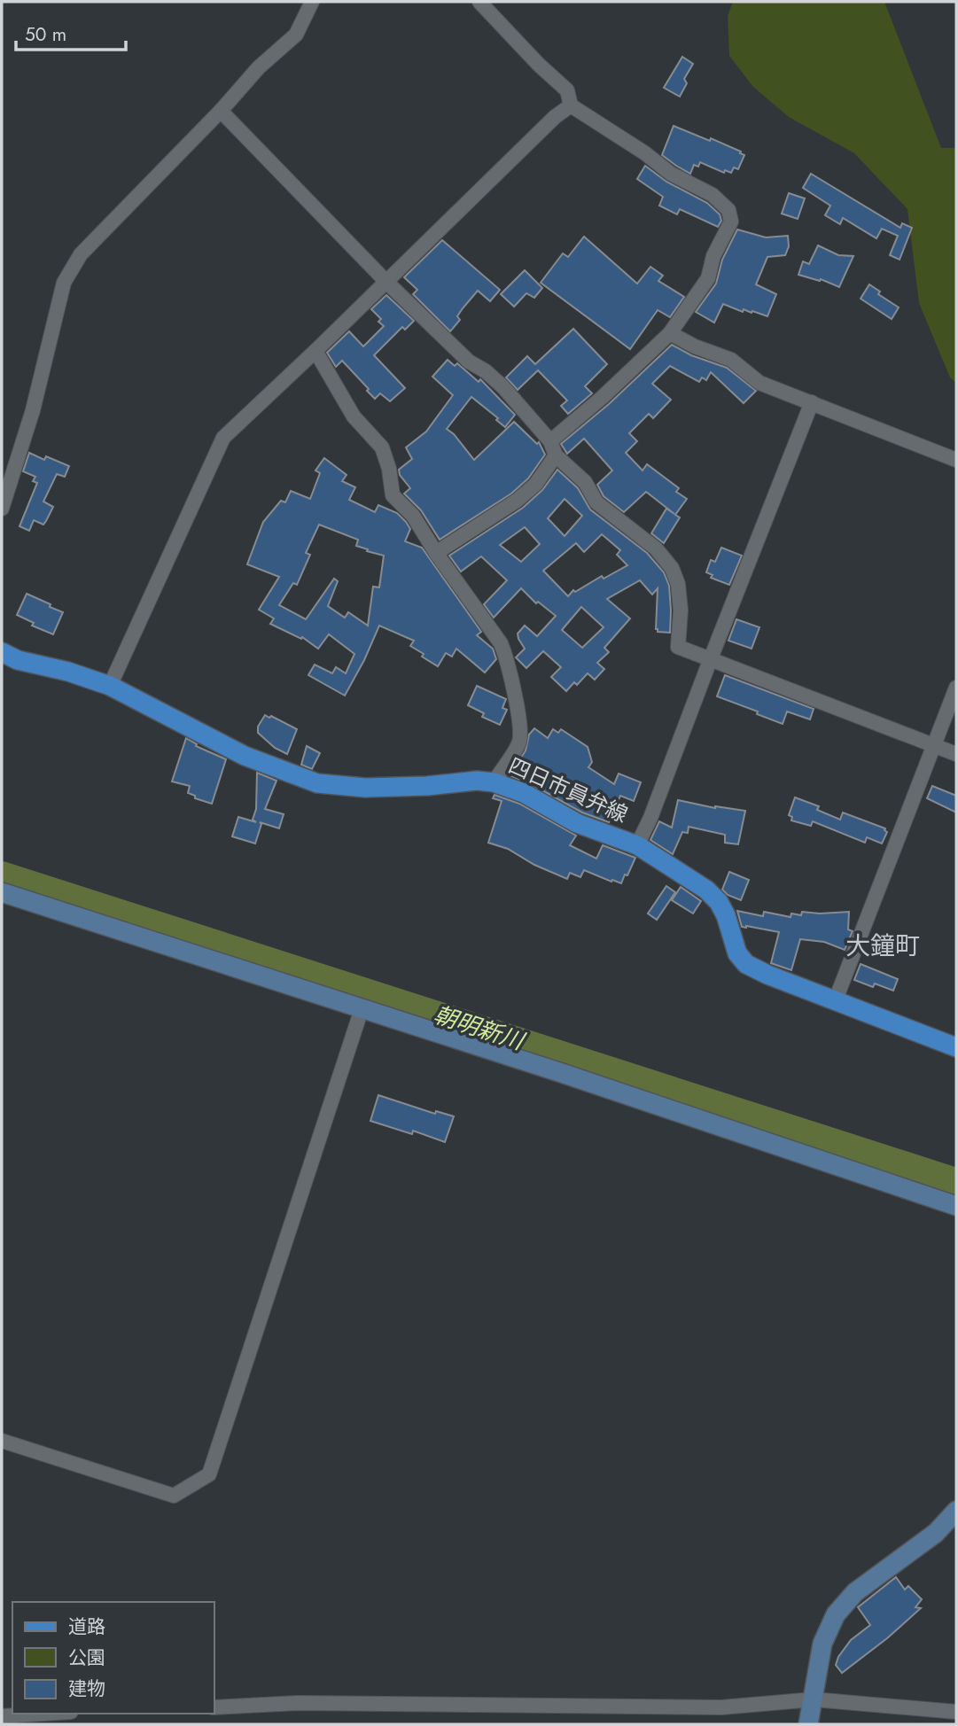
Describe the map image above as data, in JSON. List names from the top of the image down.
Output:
{
  "streets": {
    "main road": ["四日市員弁線"]
  },
  "districts": ["大鐘町"],
  "water": ["朝明新川"],
  "legend": ["道路", "公園", "建物"],
  "scale_bar": "50 m"
}
